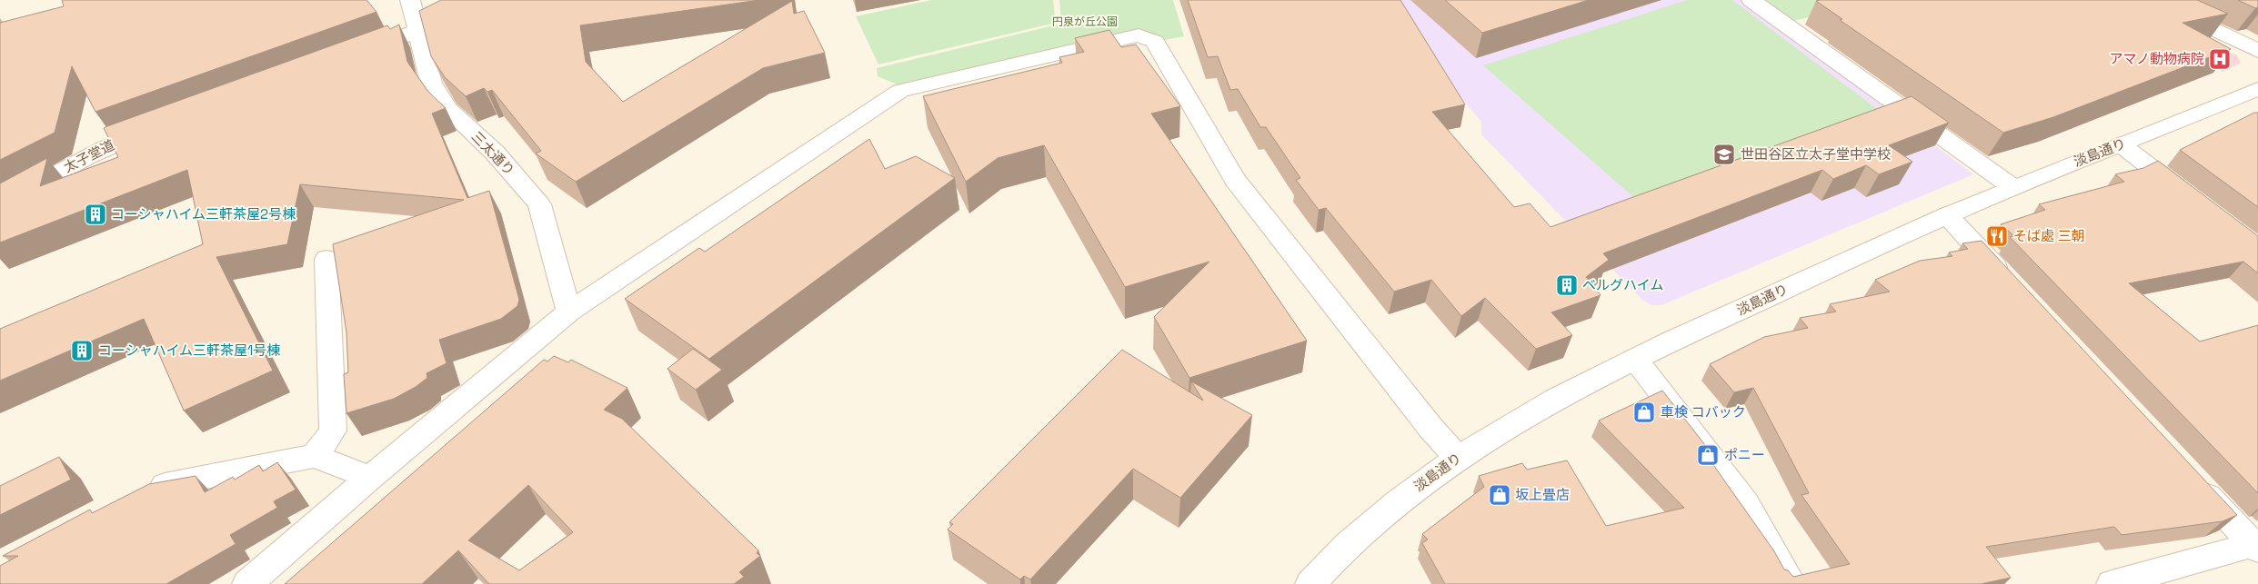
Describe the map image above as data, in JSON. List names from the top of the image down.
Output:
{
  "streets": {
    "street": ["淡島通り", "三太通り", "太子堂道"]
  },
  "parks": ["円泉が丘公園"],
  "places": {
    "hospital": ["アマノ動物病院"],
    "school or university": ["世田谷区立太子堂中学校"],
    "building": ["コーシャハイム三軒茶屋2号棟", "ベルグハイム", "コーシャハイム三軒茶屋1号棟"],
    "restaurant": ["そば處 三朝"],
    "shop": ["車検 コバック", "ポニー", "坂上畳店"]
  }
}
